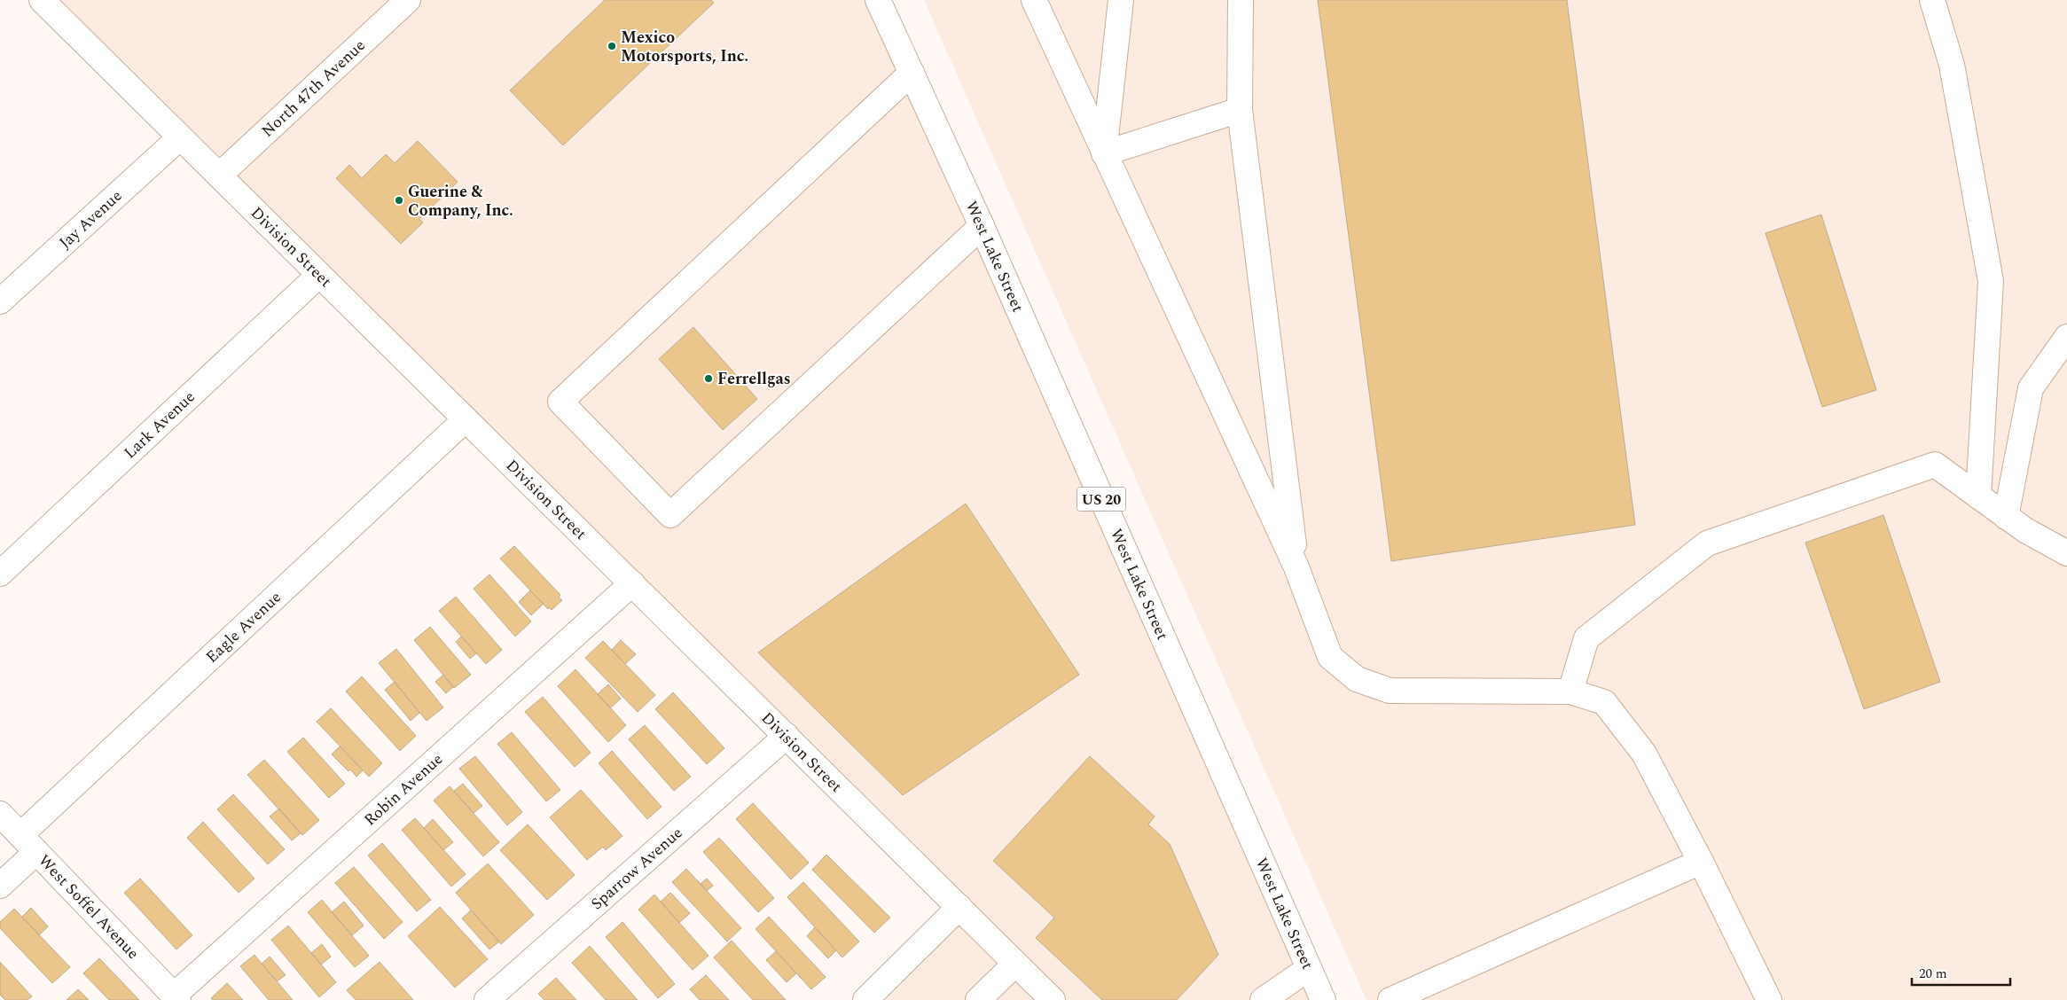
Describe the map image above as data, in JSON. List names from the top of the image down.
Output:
{
  "streets": {
    "street": [
      "North 47th Avenue",
      "Jay Avenue",
      "Division Street",
      "West Lake Street",
      "Lark Avenue",
      "US 20",
      "Eagle Avenue",
      "Robin Avenue",
      "Sparrow Avenue",
      "West Soffel Avenue"
    ]
  },
  "crossings": [
    ["North 47th Avenue", "Division Street"],
    ["Jay Avenue", "Division Street"],
    ["Division Street", "Lark Avenue"],
    ["Division Street", "Eagle Avenue"],
    ["Division Street", "Robin Avenue"],
    ["Division Street", "Sparrow Avenue"],
    ["Eagle Avenue", "West Soffel Avenue"],
    ["Robin Avenue", "West Soffel Avenue"]
  ],
  "places": ["Mexico Motorsports, Inc.", "Guerine & Company, Inc.", "Ferrellgas"],
  "scale_bar": "20 m"
}
